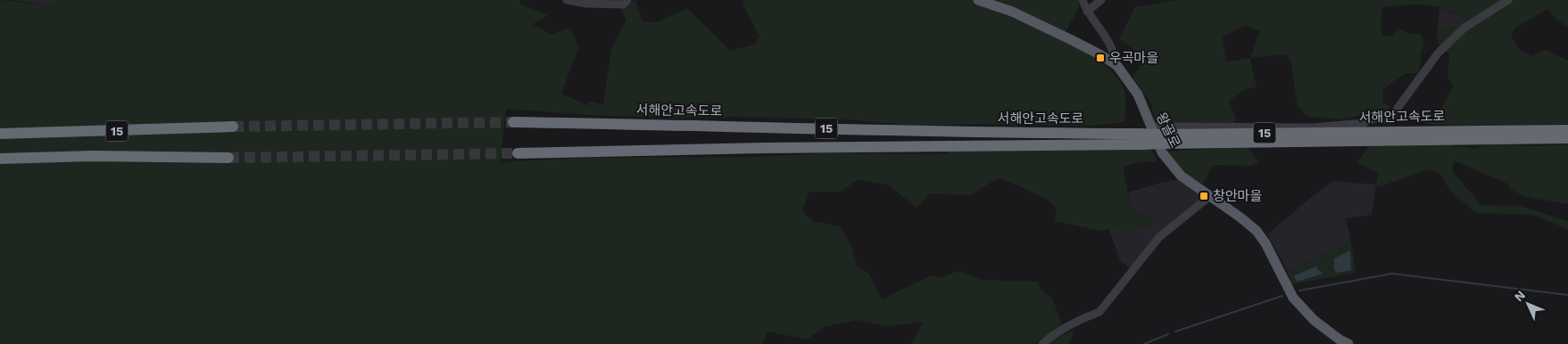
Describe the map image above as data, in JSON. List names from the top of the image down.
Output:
{
  "streets": {
    "highway": ["서해안고속도로", "15"],
    "main road": ["왕골로"]
  },
  "places": {
    "transit": ["우곡마을", "창안마을"]
  },
  "north": "top left"
}
